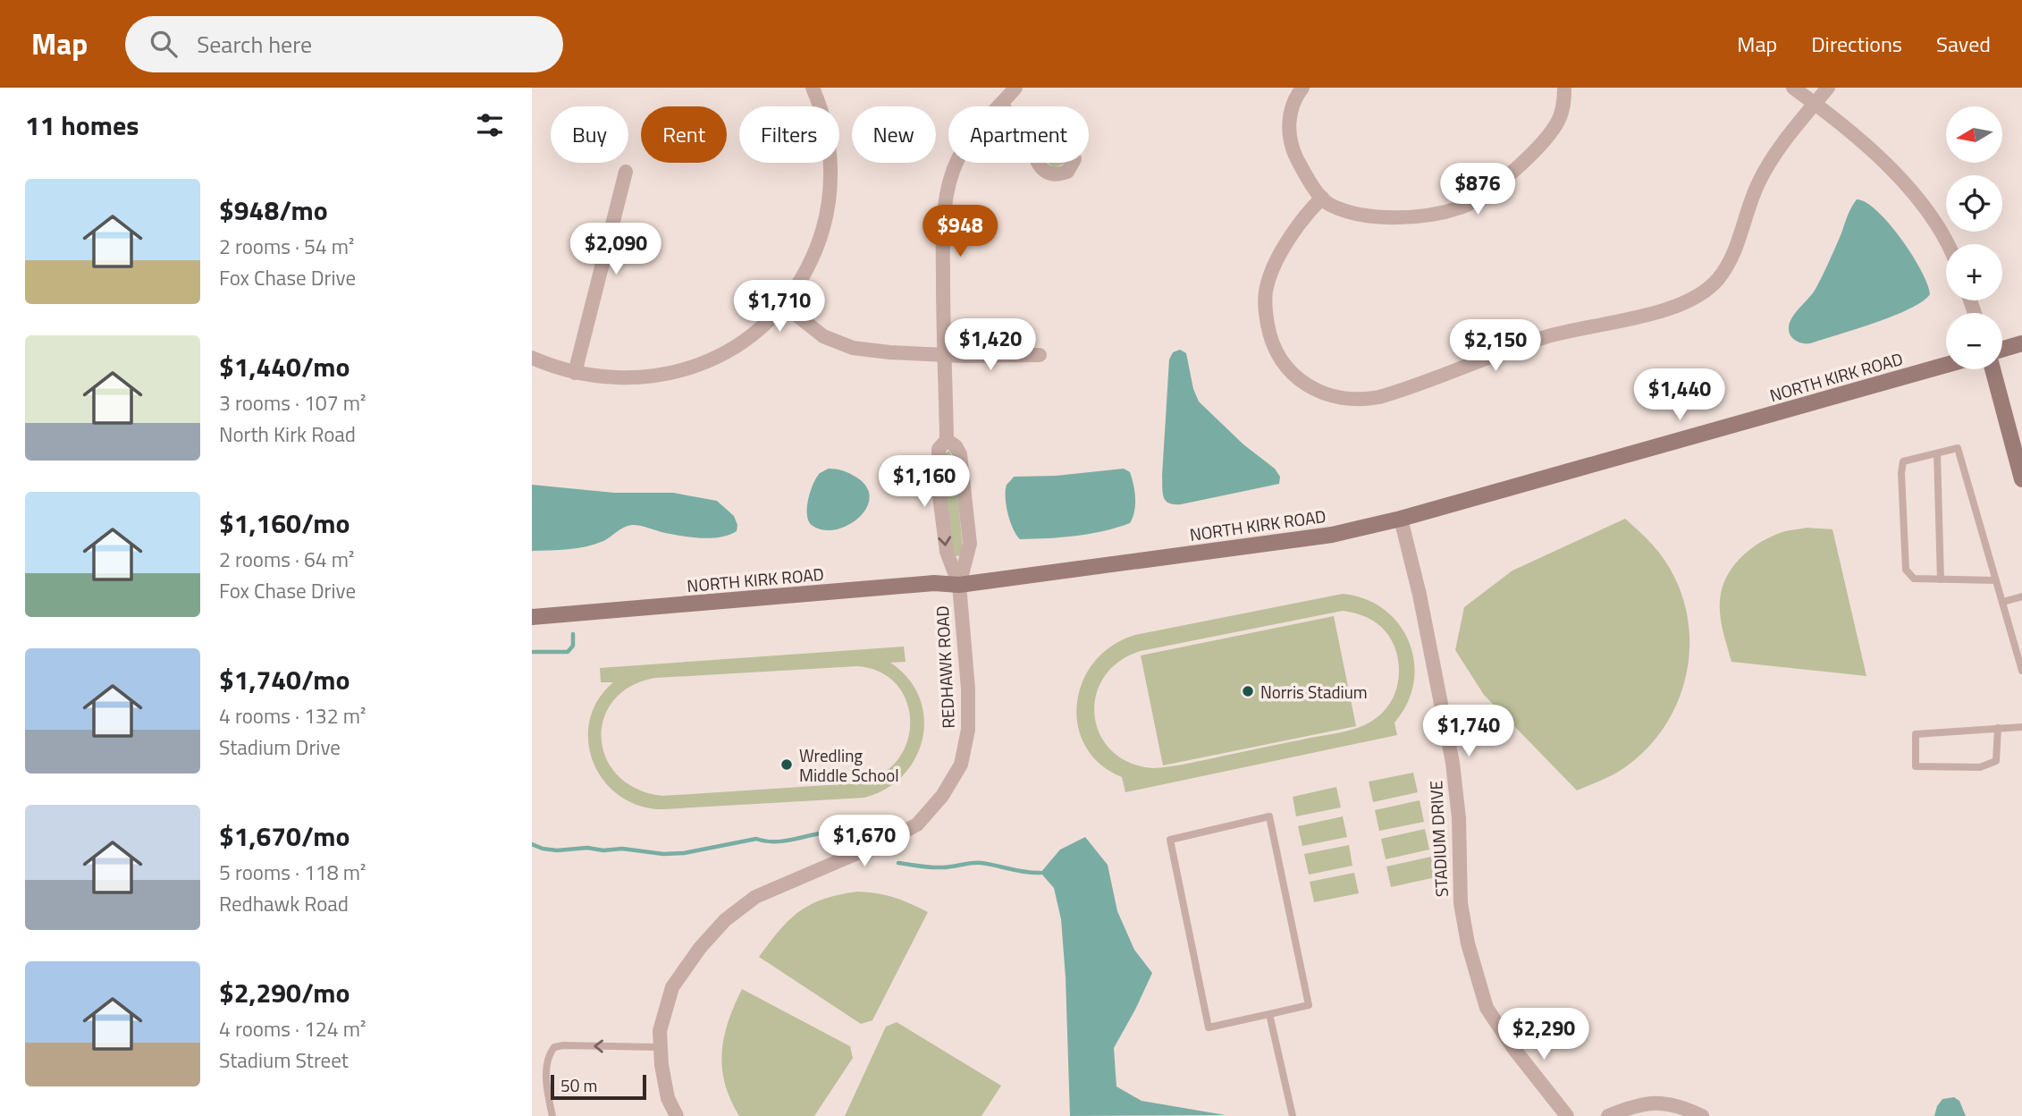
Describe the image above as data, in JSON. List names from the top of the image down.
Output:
{
  "streets": {
    "main road": ["NORTH KIRK ROAD"],
    "street": ["REDHAWK ROAD", "STADIUM DRIVE"]
  },
  "crossings": [
    ["NORTH KIRK ROAD", "REDHAWK ROAD"],
    ["NORTH KIRK ROAD", "STADIUM DRIVE"]
  ],
  "places": ["Norris Stadium", "Wredling Middle School"],
  "scale_bar": "50 m",
  "north": "left",
  "page": {
    "header": "Map",
    "search": "Search here",
    "nav": ["Map", "Directions", "Saved"],
    "heading": "11 homes",
    "map_buttons": ["+", "−"],
    "chip": [
      "Buy",
      "Rent",
      "Filters",
      "New",
      "Apartment"
    ],
    "list": [
      {
        "name": "$948/mo",
        "note": "2 rooms · 54 m² · Fox Chase Drive"
      },
      {
        "name": "$1,440/mo",
        "note": "3 rooms · 107 m² · North Kirk Road"
      },
      {
        "name": "$1,160/mo",
        "note": "2 rooms · 64 m² · Fox Chase Drive"
      },
      {
        "name": "$1,740/mo",
        "note": "4 rooms · 132 m² · Stadium Drive"
      },
      {
        "name": "$1,670/mo",
        "note": "5 rooms · 118 m² · Redhawk Road"
      },
      {
        "name": "$2,290/mo",
        "note": "4 rooms · 124 m² · Stadium Street"
      }
    ],
    "price": [
      "$876",
      "$948",
      "$2,090",
      "$1,710",
      "$1,420",
      "$2,150",
      "$1,440",
      "$1,160",
      "$1,740",
      "$1,670",
      "$2,290"
    ],
    "scale": "50 m"
  }
}
